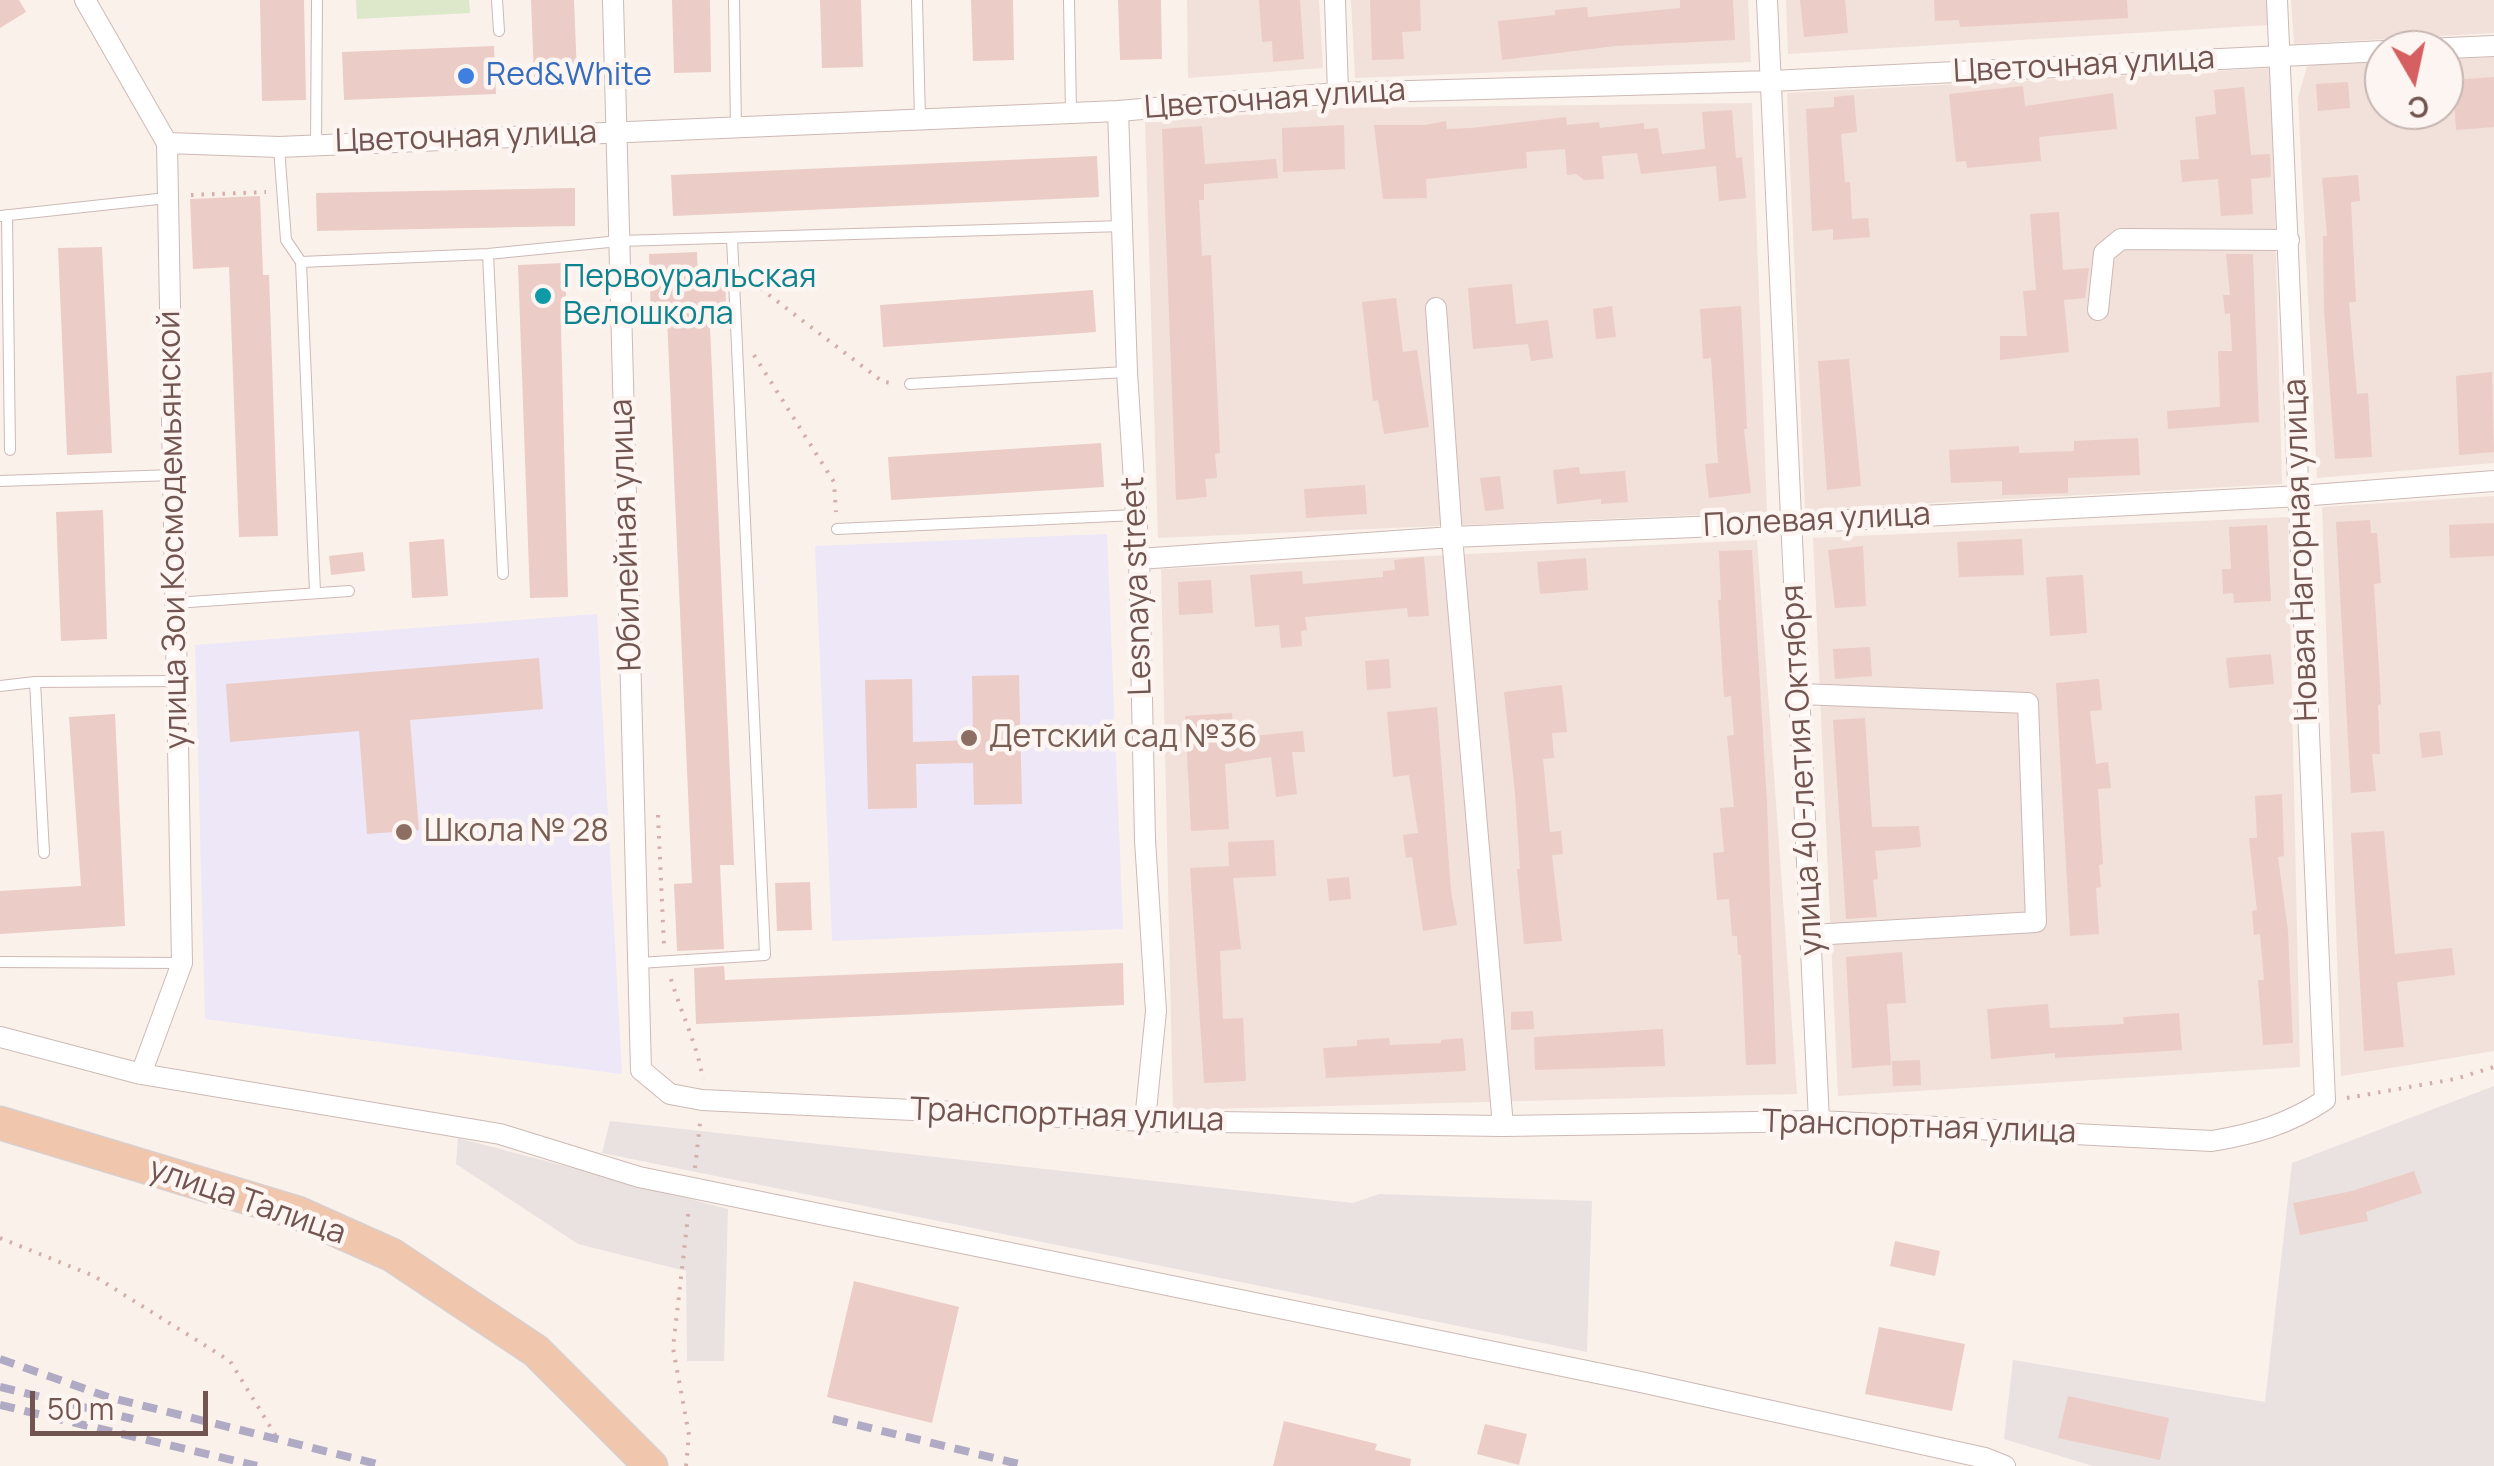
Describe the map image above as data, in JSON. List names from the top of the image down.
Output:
{
  "streets": {
    "main road": ["улица Талица"],
    "street": [
      "Цветочная улица",
      "Полевая улица",
      "улица Зои Космодемьянской",
      "Юбилейная улица",
      "Новая Нагорная улица",
      "Lesnaya street",
      "улица 40-летия Октября",
      "Транспортная улица"
    ]
  },
  "crossings": [
    ["Цветочная улица", "улица Зои Космодемьянской"],
    ["Цветочная улица", "Юбилейная улица"],
    ["Цветочная улица", "Новая Нагорная улица"],
    ["Цветочная улица", "Lesnaya street"],
    ["Цветочная улица", "улица 40-летия Октября"],
    ["Полевая улица", "Новая Нагорная улица"],
    ["Полевая улица", "Lesnaya street"],
    ["Полевая улица", "улица 40-летия Октября"],
    ["Юбилейная улица", "Транспортная улица"],
    ["Новая Нагорная улица", "Транспортная улица"],
    ["Lesnaya street", "Транспортная улица"],
    ["улица 40-летия Октября", "Транспортная улица"]
  ],
  "places": [
    "Red&White",
    "Первоуральская Велошкола",
    "Детский сад №36",
    "Школа № 28"
  ],
  "scale_bar": "50 m",
  "north": "bottom"
}
